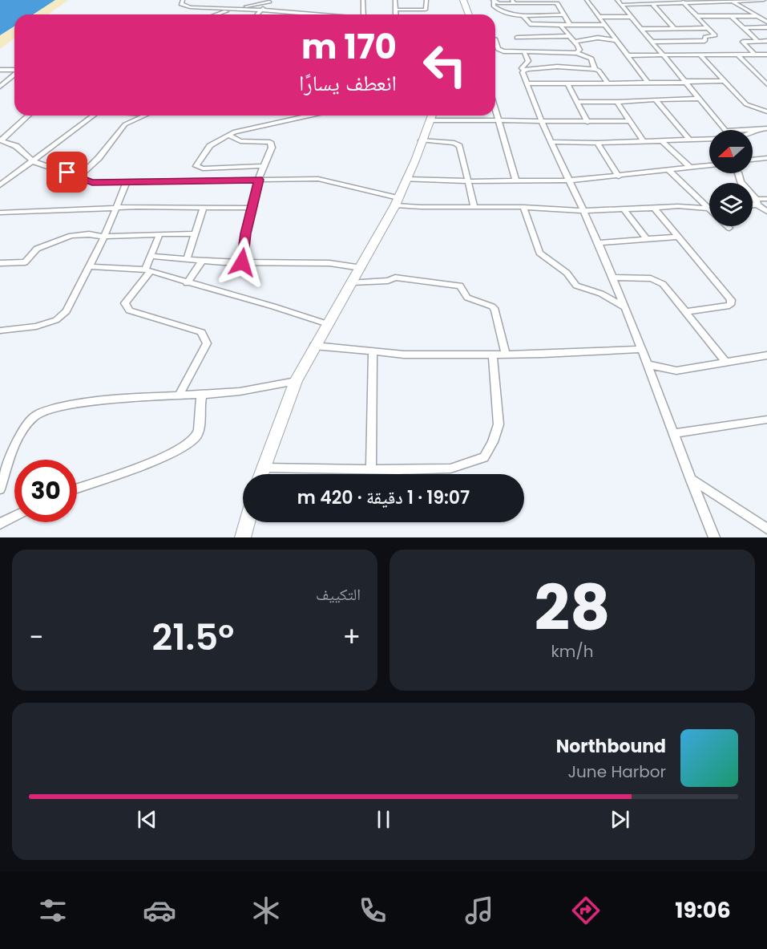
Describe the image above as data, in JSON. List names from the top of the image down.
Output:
{
  "north": "left",
  "page": {
    "turn": ["170 m", "انعطف يسارًا"],
    "limit": "30",
    "trip": "19:07 · 1 دقيقة · 420 m",
    "tile": [
      ["28", "km/h"],
      "التكييف"
    ],
    "heat": ["−", "21.5°", "+"],
    "song": ["Northbound", "June Harbor"],
    "tabs": "19:06"
  }
}
